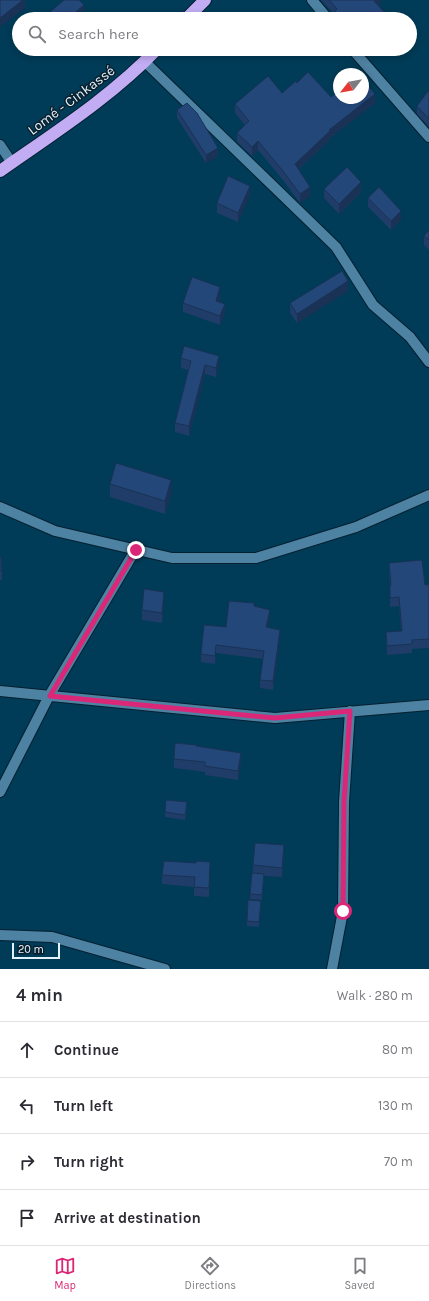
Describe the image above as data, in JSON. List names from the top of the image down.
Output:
{
  "streets": {
    "highway": ["Lomé - Cinkassé"]
  },
  "scale_bar": "20 m",
  "north": "bottom left",
  "page": {
    "search": "Search here",
    "scale": "20 m",
    "heading": ["4 min", "Walk · 280 m"],
    "list": [
      ["Continue", "80 m"],
      ["Turn left", "130 m"],
      ["Turn right", "70 m"],
      "Arrive at destination"
    ],
    "nav": ["Map", "Directions", "Saved"]
  }
}
